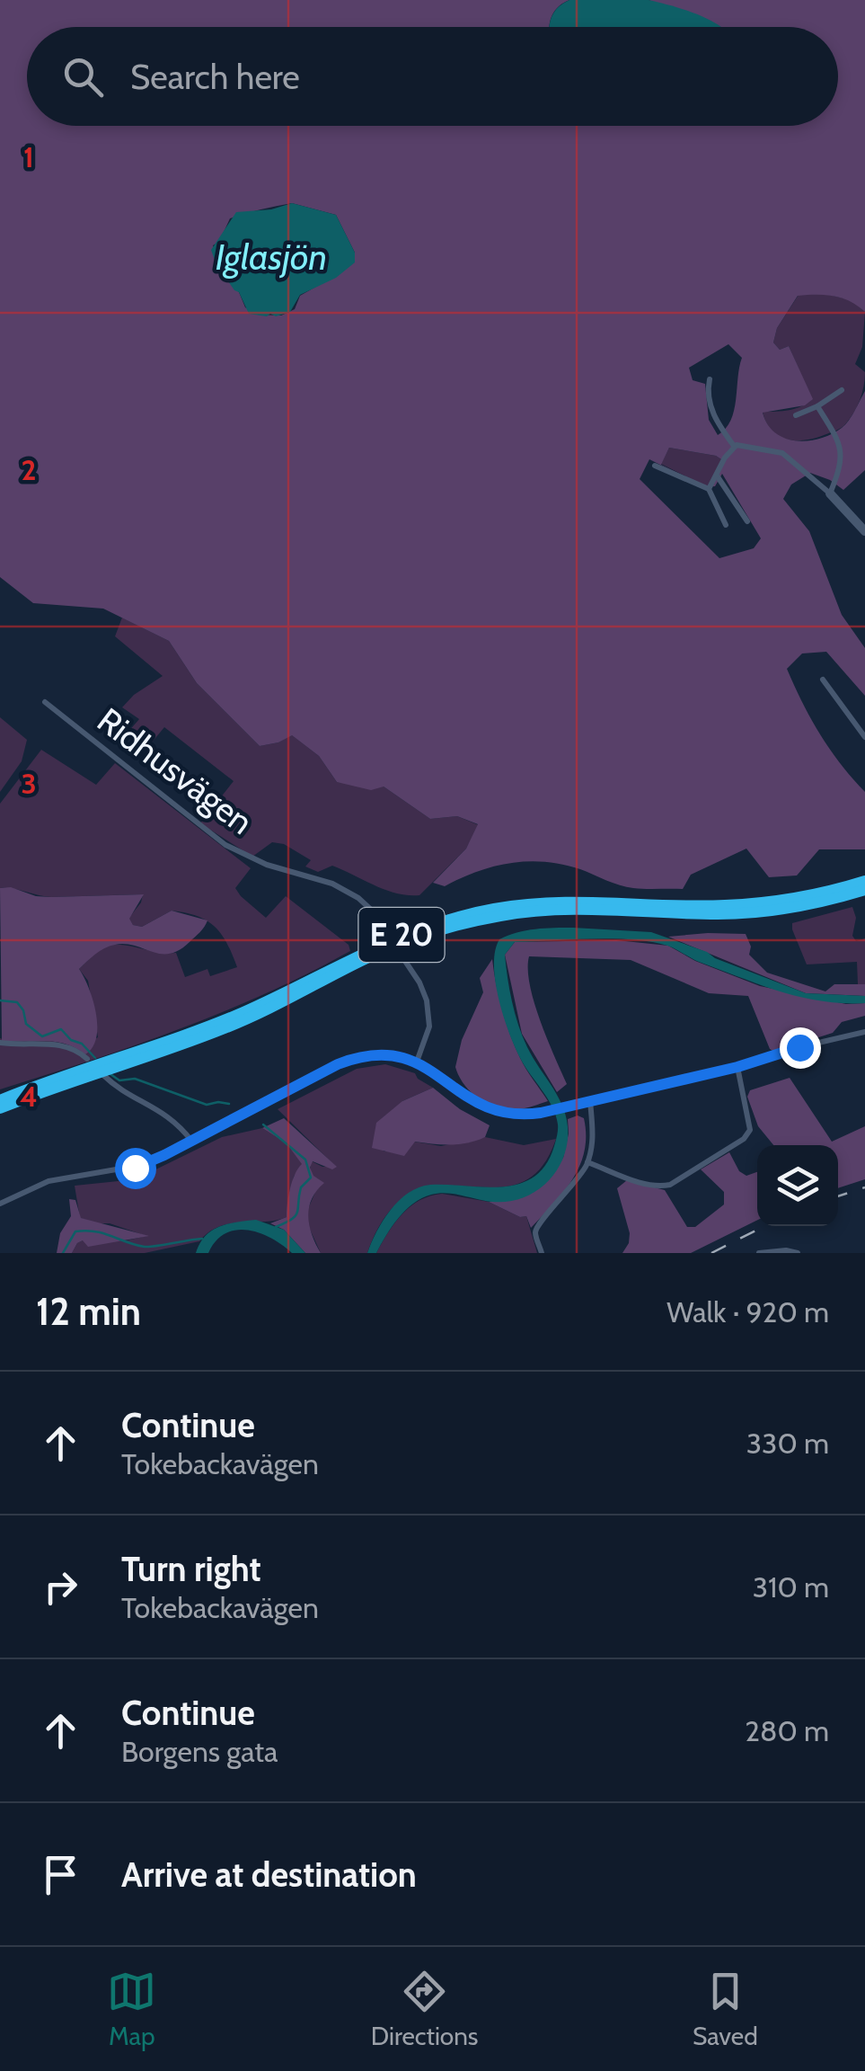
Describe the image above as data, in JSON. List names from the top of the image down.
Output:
{
  "streets": {
    "highway": ["E 20"],
    "street": ["Ridhusvägen"]
  },
  "water": ["Iglasjön"],
  "page": {
    "search": "Search here",
    "heading": ["12 min", "Walk · 920 m"],
    "list": [
      ["Continue", "Tokebackavägen", "330 m"],
      ["Turn right", "Tokebackavägen", "310 m"],
      ["Continue", "Borgens gata", "280 m"],
      "Arrive at destination"
    ],
    "nav": ["Map", "Directions", "Saved"]
  },
  "grid": {
    "rows": [
      "1",
      "2",
      "3",
      "4"
    ]
  }
}
